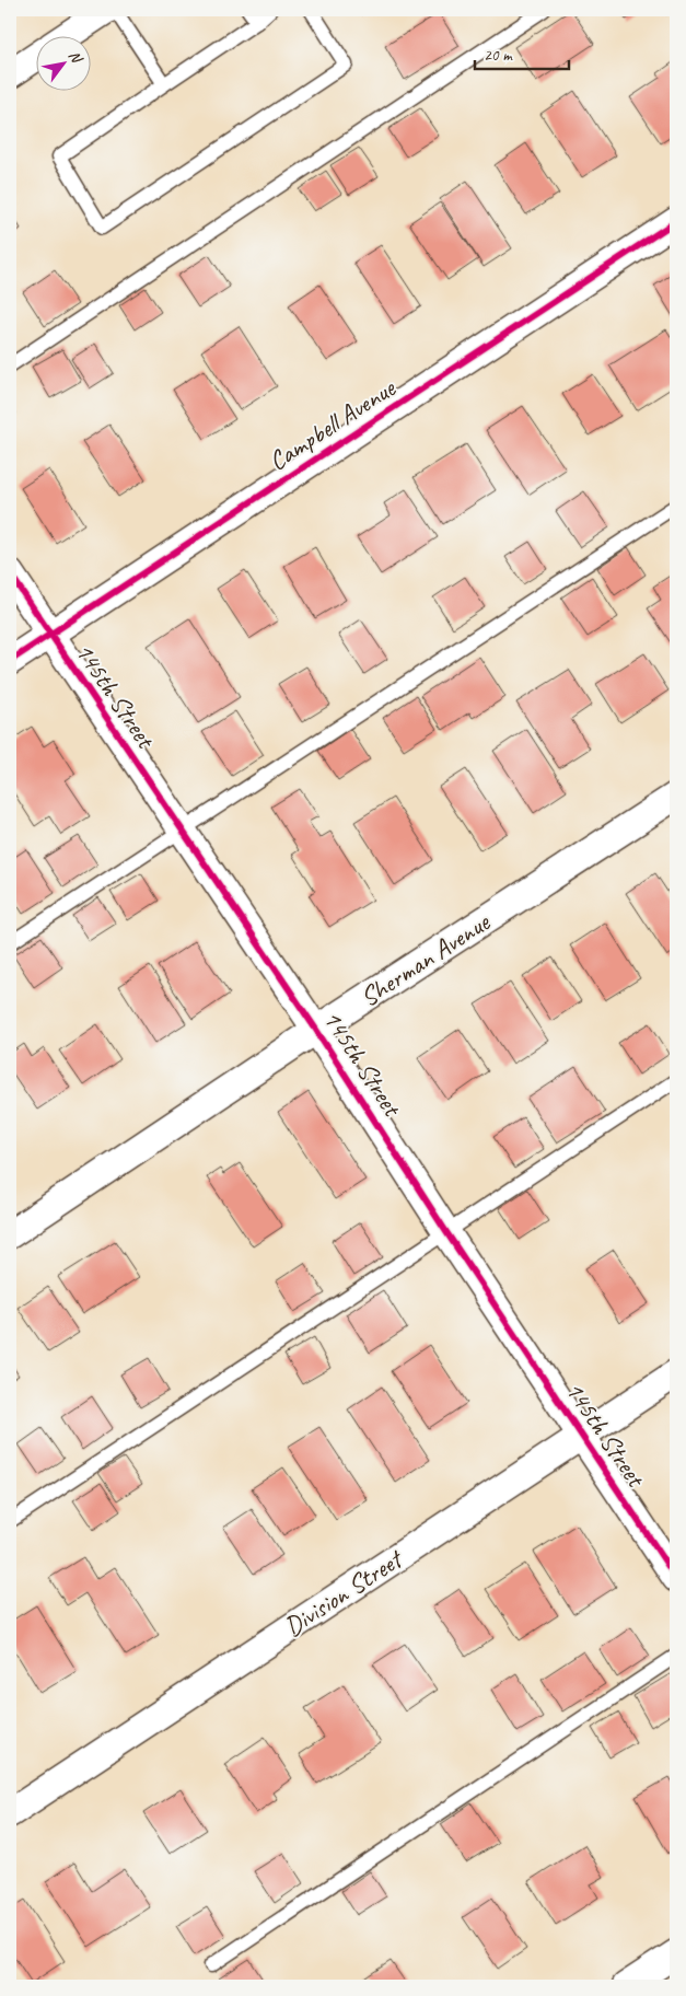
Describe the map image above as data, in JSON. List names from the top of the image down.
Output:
{
  "streets": {
    "street": [
      "Campbell Avenue",
      "145th Street",
      "Sherman Avenue",
      "Division Street"
    ]
  },
  "crossings": [
    ["Campbell Avenue", "145th Street"],
    ["145th Street", "Sherman Avenue"],
    ["145th Street", "Division Street"]
  ],
  "scale_bar": "20 m",
  "north": "top right"
}
